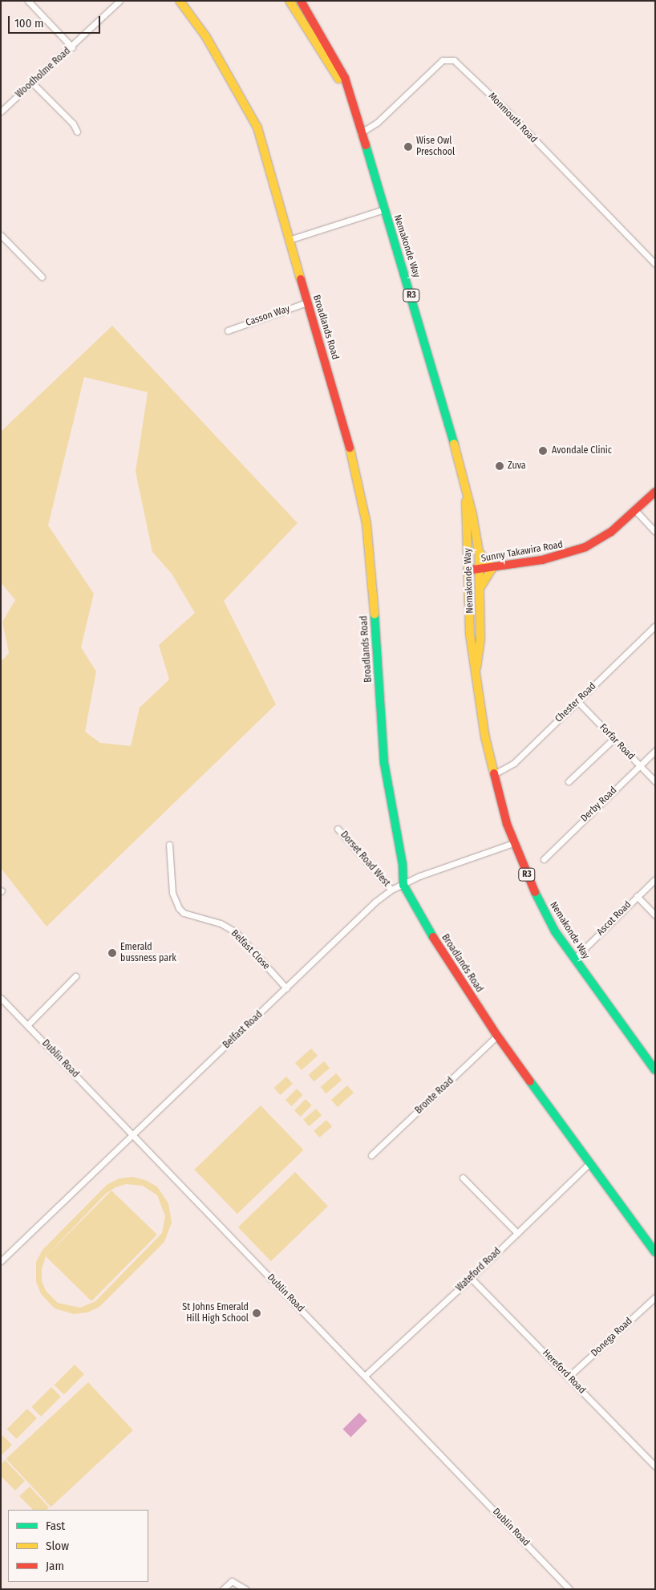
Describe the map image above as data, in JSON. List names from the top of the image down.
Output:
{
  "streets": {
    "main road": [
      "Nemakonde Way",
      "R3",
      "Broadlands Road",
      "Sunny Takawira Road"
    ],
    "street": [
      "Woodholme Road",
      "Monmouth Road",
      "Casson Way",
      "Chester Road",
      "Forfar Road",
      "Derby Road",
      "Dorset Road West",
      "Ascot Road",
      "Belfast Close",
      "Belfast Road",
      "Dublin Road",
      "Bronte Road",
      "Wateford Road",
      "Donega Road",
      "Hereford Road"
    ]
  },
  "crossings": [
    ["Monmouth Road", "Nemakonde Way"],
    ["Nemakonde Way", "Sunny Takawira Road"],
    ["Nemakonde Way", "Chester Road"],
    ["Nemakonde Way", "Ascot Road"],
    ["Nemakonde Way", "Belfast Road"],
    ["Casson Way", "Broadlands Road"],
    ["Broadlands Road", "Belfast Road"],
    ["Broadlands Road", "Bronte Road"],
    ["Broadlands Road", "Wateford Road"],
    ["Chester Road", "Forfar Road"],
    ["Forfar Road", "Derby Road"],
    ["Dorset Road West", "Belfast Road"],
    ["Belfast Close", "Belfast Road"],
    ["Belfast Road", "Dublin Road"],
    ["Dublin Road", "Wateford Road"],
    ["Wateford Road", "Hereford Road"],
    ["Donega Road", "Hereford Road"]
  ],
  "places": [
    "Wise Owl Preschool",
    "Avondale Clinic",
    "Zuva",
    "Emerald bussness park",
    "St Johns Emerald Hill High School"
  ],
  "legend": ["Fast", "Slow", "Jam"],
  "scale_bar": "100 m"
}
